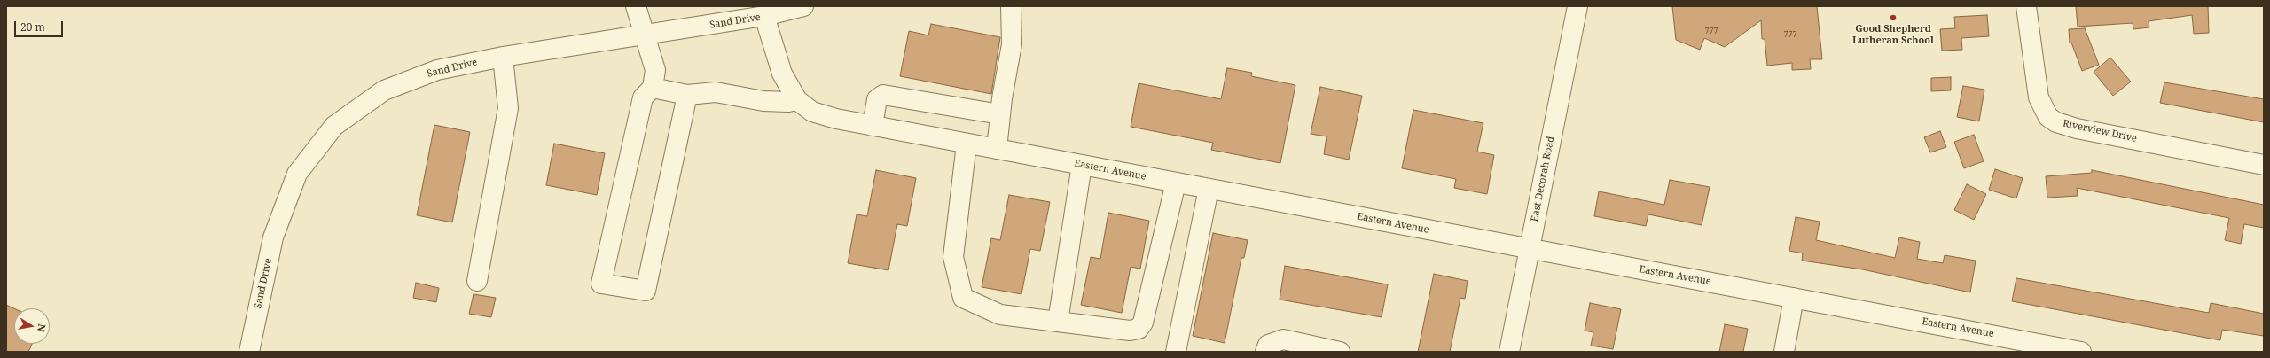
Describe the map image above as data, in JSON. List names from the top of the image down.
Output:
{
  "streets": {
    "street": [
      "Sand Drive",
      "Riverview Drive",
      "Eastern Avenue",
      "East Decorah Road"
    ]
  },
  "crossings": [
    ["Sand Drive", "Eastern Avenue"],
    ["Eastern Avenue", "East Decorah Road"]
  ],
  "places": ["Good Shepherd Lutheran School"],
  "house_numbers": ["777", "777"],
  "scale_bar": "20 m",
  "north": "right"
}
